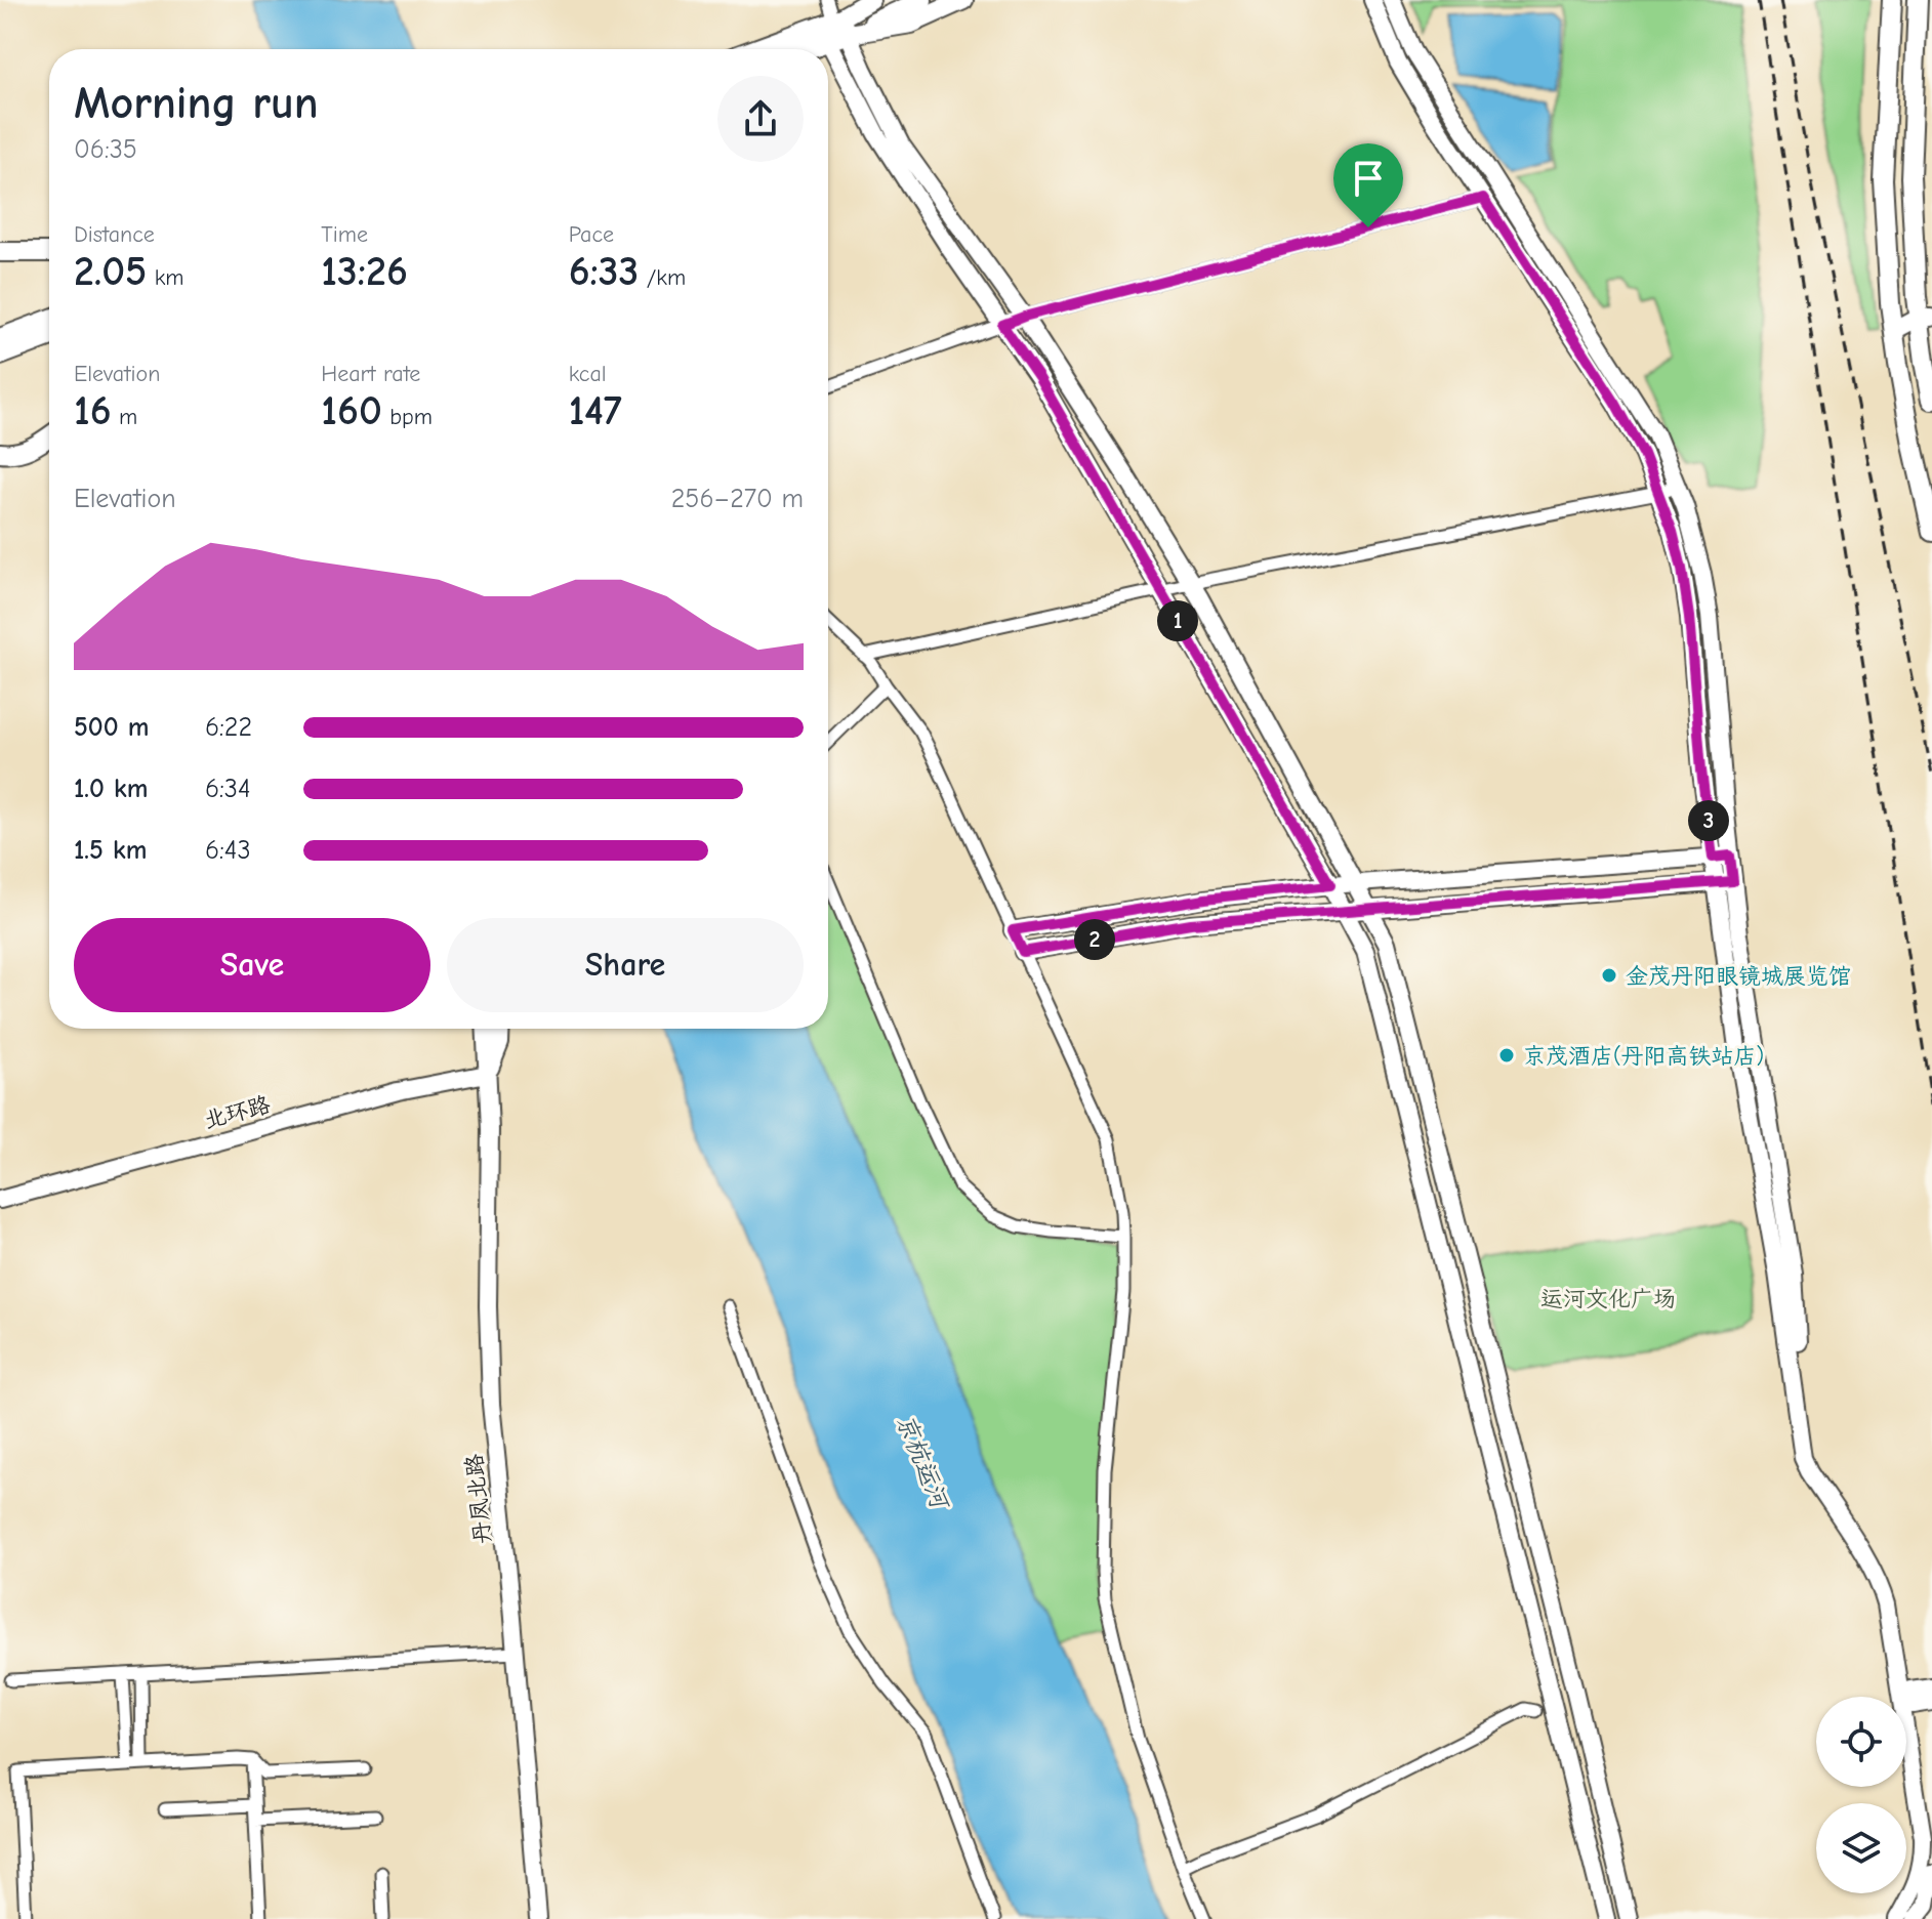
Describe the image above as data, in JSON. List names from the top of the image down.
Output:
{
  "streets": {
    "street": ["北环路", "丹凤北路"]
  },
  "crossings": [
    ["北环路", "丹凤北路"]
  ],
  "water": ["京杭运河"],
  "parks": ["运河文化广场"],
  "places": ["金茂丹阳眼镜城展览馆", "京茂酒店(丹阳高铁站店)"],
  "page": {
    "heading": ["Morning run", "06:35"],
    "stats": [
      ["Distance", "2.05 km"],
      ["Time", "13:26"],
      ["Pace", "6:33 /km"],
      ["Elevation", "16 m"],
      ["Heart rate", "160 bpm"],
      ["kcal", "147"]
    ],
    "chart": ["Elevation", "256–270 m"],
    "pins": ["1", "3", "2"],
    "list": [
      {
        "name": "500 m",
        "note": "6:22"
      },
      {
        "name": "1.0 km",
        "note": "6:34"
      },
      {
        "name": "1.5 km",
        "note": "6:43"
      }
    ],
    "buttons": ["Save", "Share"]
  }
}
